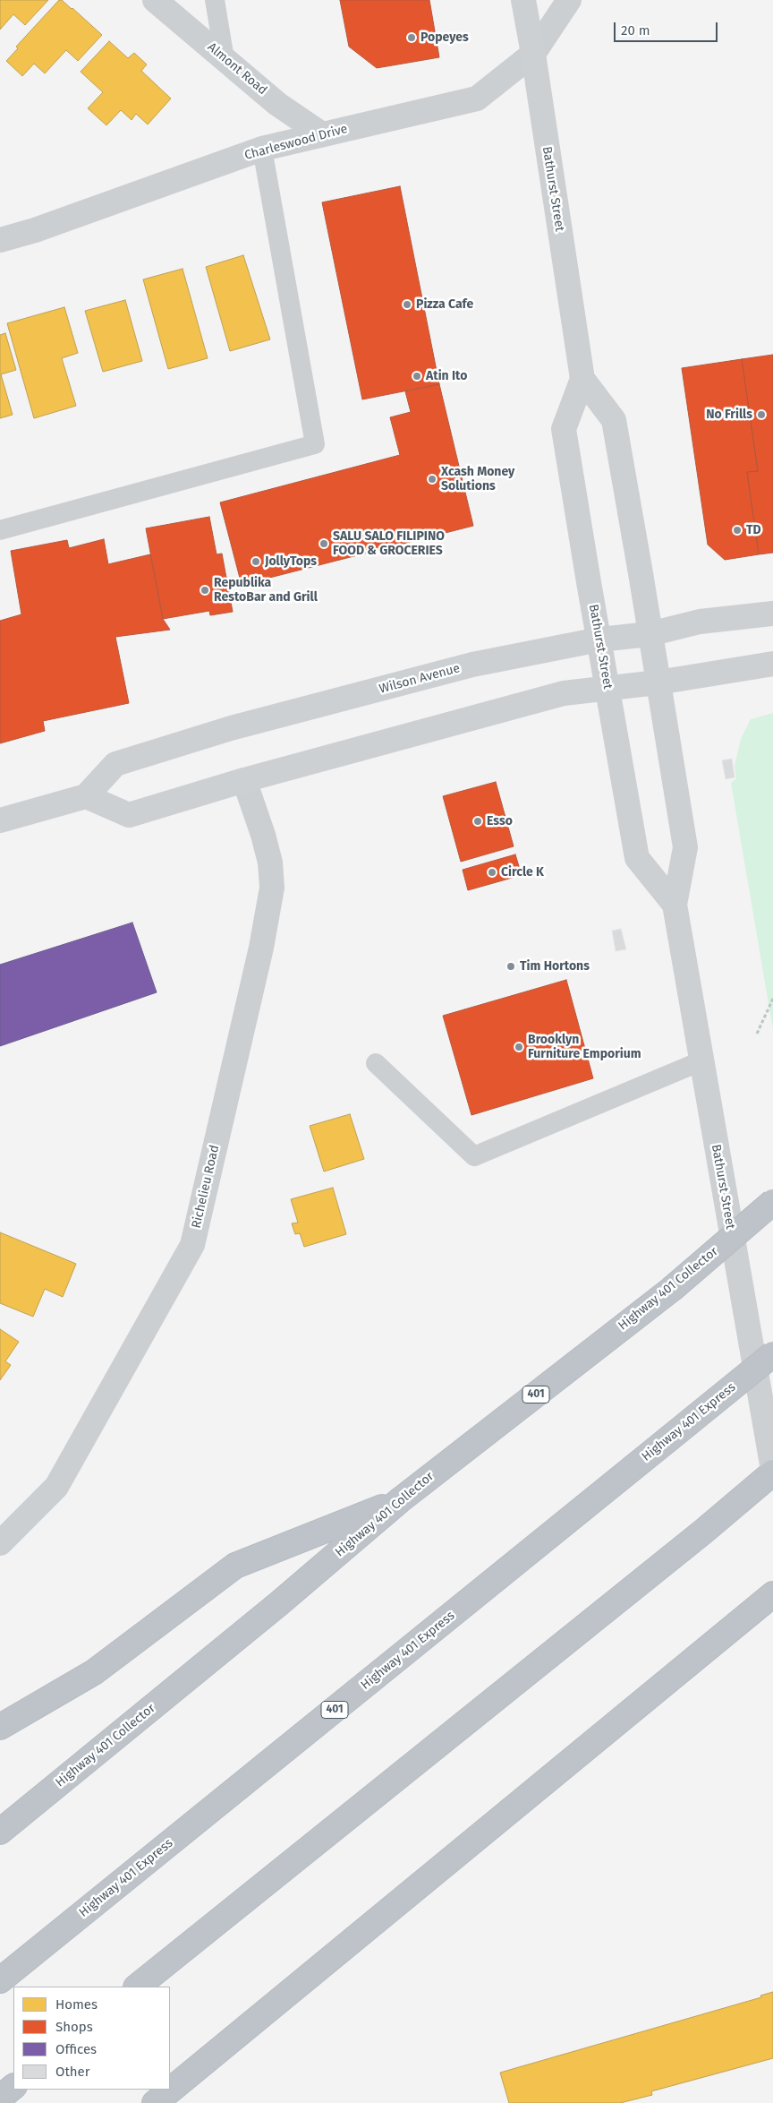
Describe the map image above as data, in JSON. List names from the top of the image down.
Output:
{
  "streets": {
    "highway": ["Highway 401 Collector", "401", "Highway 401 Express"],
    "main road": ["Bathurst Street", "Wilson Avenue"],
    "street": ["Almont Road", "Charleswood Drive", "Richelieu Road"]
  },
  "crossings": [
    ["Almont Road", "Charleswood Drive"],
    ["Charleswood Drive", "Bathurst Street"],
    ["Bathurst Street", "Wilson Avenue"]
  ],
  "places": [
    "Popeyes",
    "Pizza Cafe",
    "Atin Ito",
    "No Frills",
    "Xcash Money Solutions",
    "TD",
    "SALU SALO FILIPINO FOOD & GROCERIES",
    "JollyTops",
    "Republika RestoBar and Grill",
    "Esso",
    "Circle K",
    "Tim Hortons",
    "Brooklyn Furniture Emporium"
  ],
  "legend": [
    "Homes",
    "Shops",
    "Offices",
    "Other"
  ],
  "scale_bar": "20 m"
}
